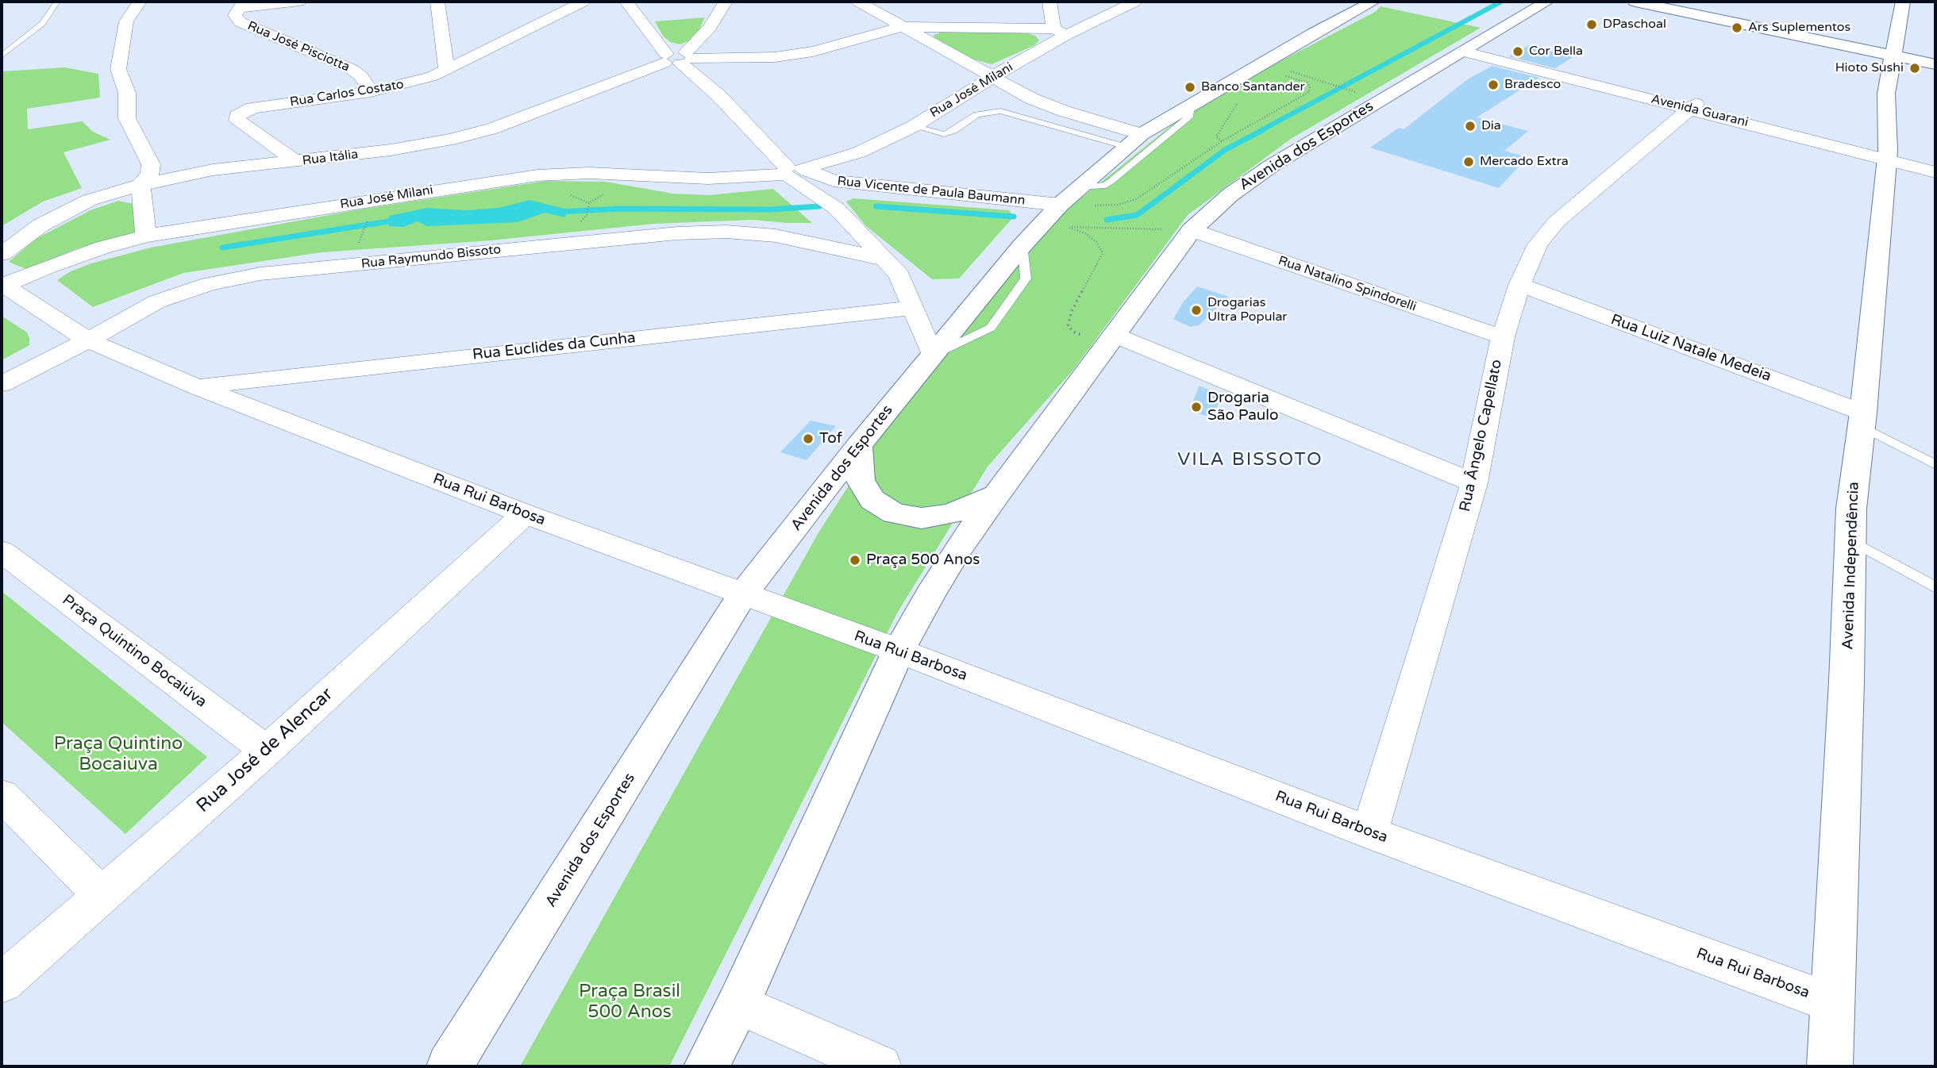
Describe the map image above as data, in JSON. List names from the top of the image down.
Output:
{
  "streets": {
    "main road": ["Avenida dos Esportes", "Avenida Independência"],
    "street": [
      "Rua José Pisciotta",
      "Rua José Milani",
      "Rua Carlos Costato",
      "Avenida Guarani",
      "Rua Itália",
      "Rua Vicente de Paula Baumann",
      "Rua Raymundo Bissoto",
      "Rua Natalino Spindorelli",
      "Rua Euclides da Cunha",
      "Rua Luiz Natale Medeia",
      "Rua Ângelo Capellato",
      "Rua Rui Barbosa",
      "Praça Quintino Bocaiúva",
      "Rua José de Alencar"
    ]
  },
  "crossings": [
    ["Rua José Pisciotta", "Rua Carlos Costato"],
    ["Rua José Milani", "Rua Vicente de Paula Baumann"],
    ["Rua José Milani", "Rua Rui Barbosa"],
    ["Rua Carlos Costato", "Rua Itália"],
    ["Avenida Guarani", "Avenida dos Esportes"],
    ["Avenida Guarani", "Rua Ângelo Capellato"],
    ["Avenida Guarani", "Avenida Independência"],
    ["Avenida dos Esportes", "Rua Vicente de Paula Baumann"],
    ["Avenida dos Esportes", "Rua Natalino Spindorelli"],
    ["Avenida dos Esportes", "Rua Rui Barbosa"],
    ["Rua Raymundo Bissoto", "Rua Rui Barbosa"],
    ["Rua Natalino Spindorelli", "Rua Ângelo Capellato"],
    ["Rua Euclides da Cunha", "Rua Rui Barbosa"],
    ["Rua Luiz Natale Medeia", "Rua Ângelo Capellato"],
    ["Rua Luiz Natale Medeia", "Avenida Independência"],
    ["Rua Ângelo Capellato", "Rua Rui Barbosa"],
    ["Rua Rui Barbosa", "Avenida Independência"],
    ["Rua Rui Barbosa", "Rua José de Alencar"],
    ["Praça Quintino Bocaiúva", "Rua José de Alencar"]
  ],
  "districts": ["VILA BISSOTO"],
  "parks": ["Praça Quintino Bocaiuva", "Praça Brasil 500 Anos"],
  "places": [
    "DPaschoal",
    "Ars Suplementos",
    "Cor Bella",
    "Hioto Sushi",
    "Bradesco",
    "Banco Santander",
    "Dia",
    "Mercado Extra",
    "Drogarias Ultra Popular",
    "Drogaria São Paulo",
    "Tof",
    "Praça 500 Anos"
  ]
}
